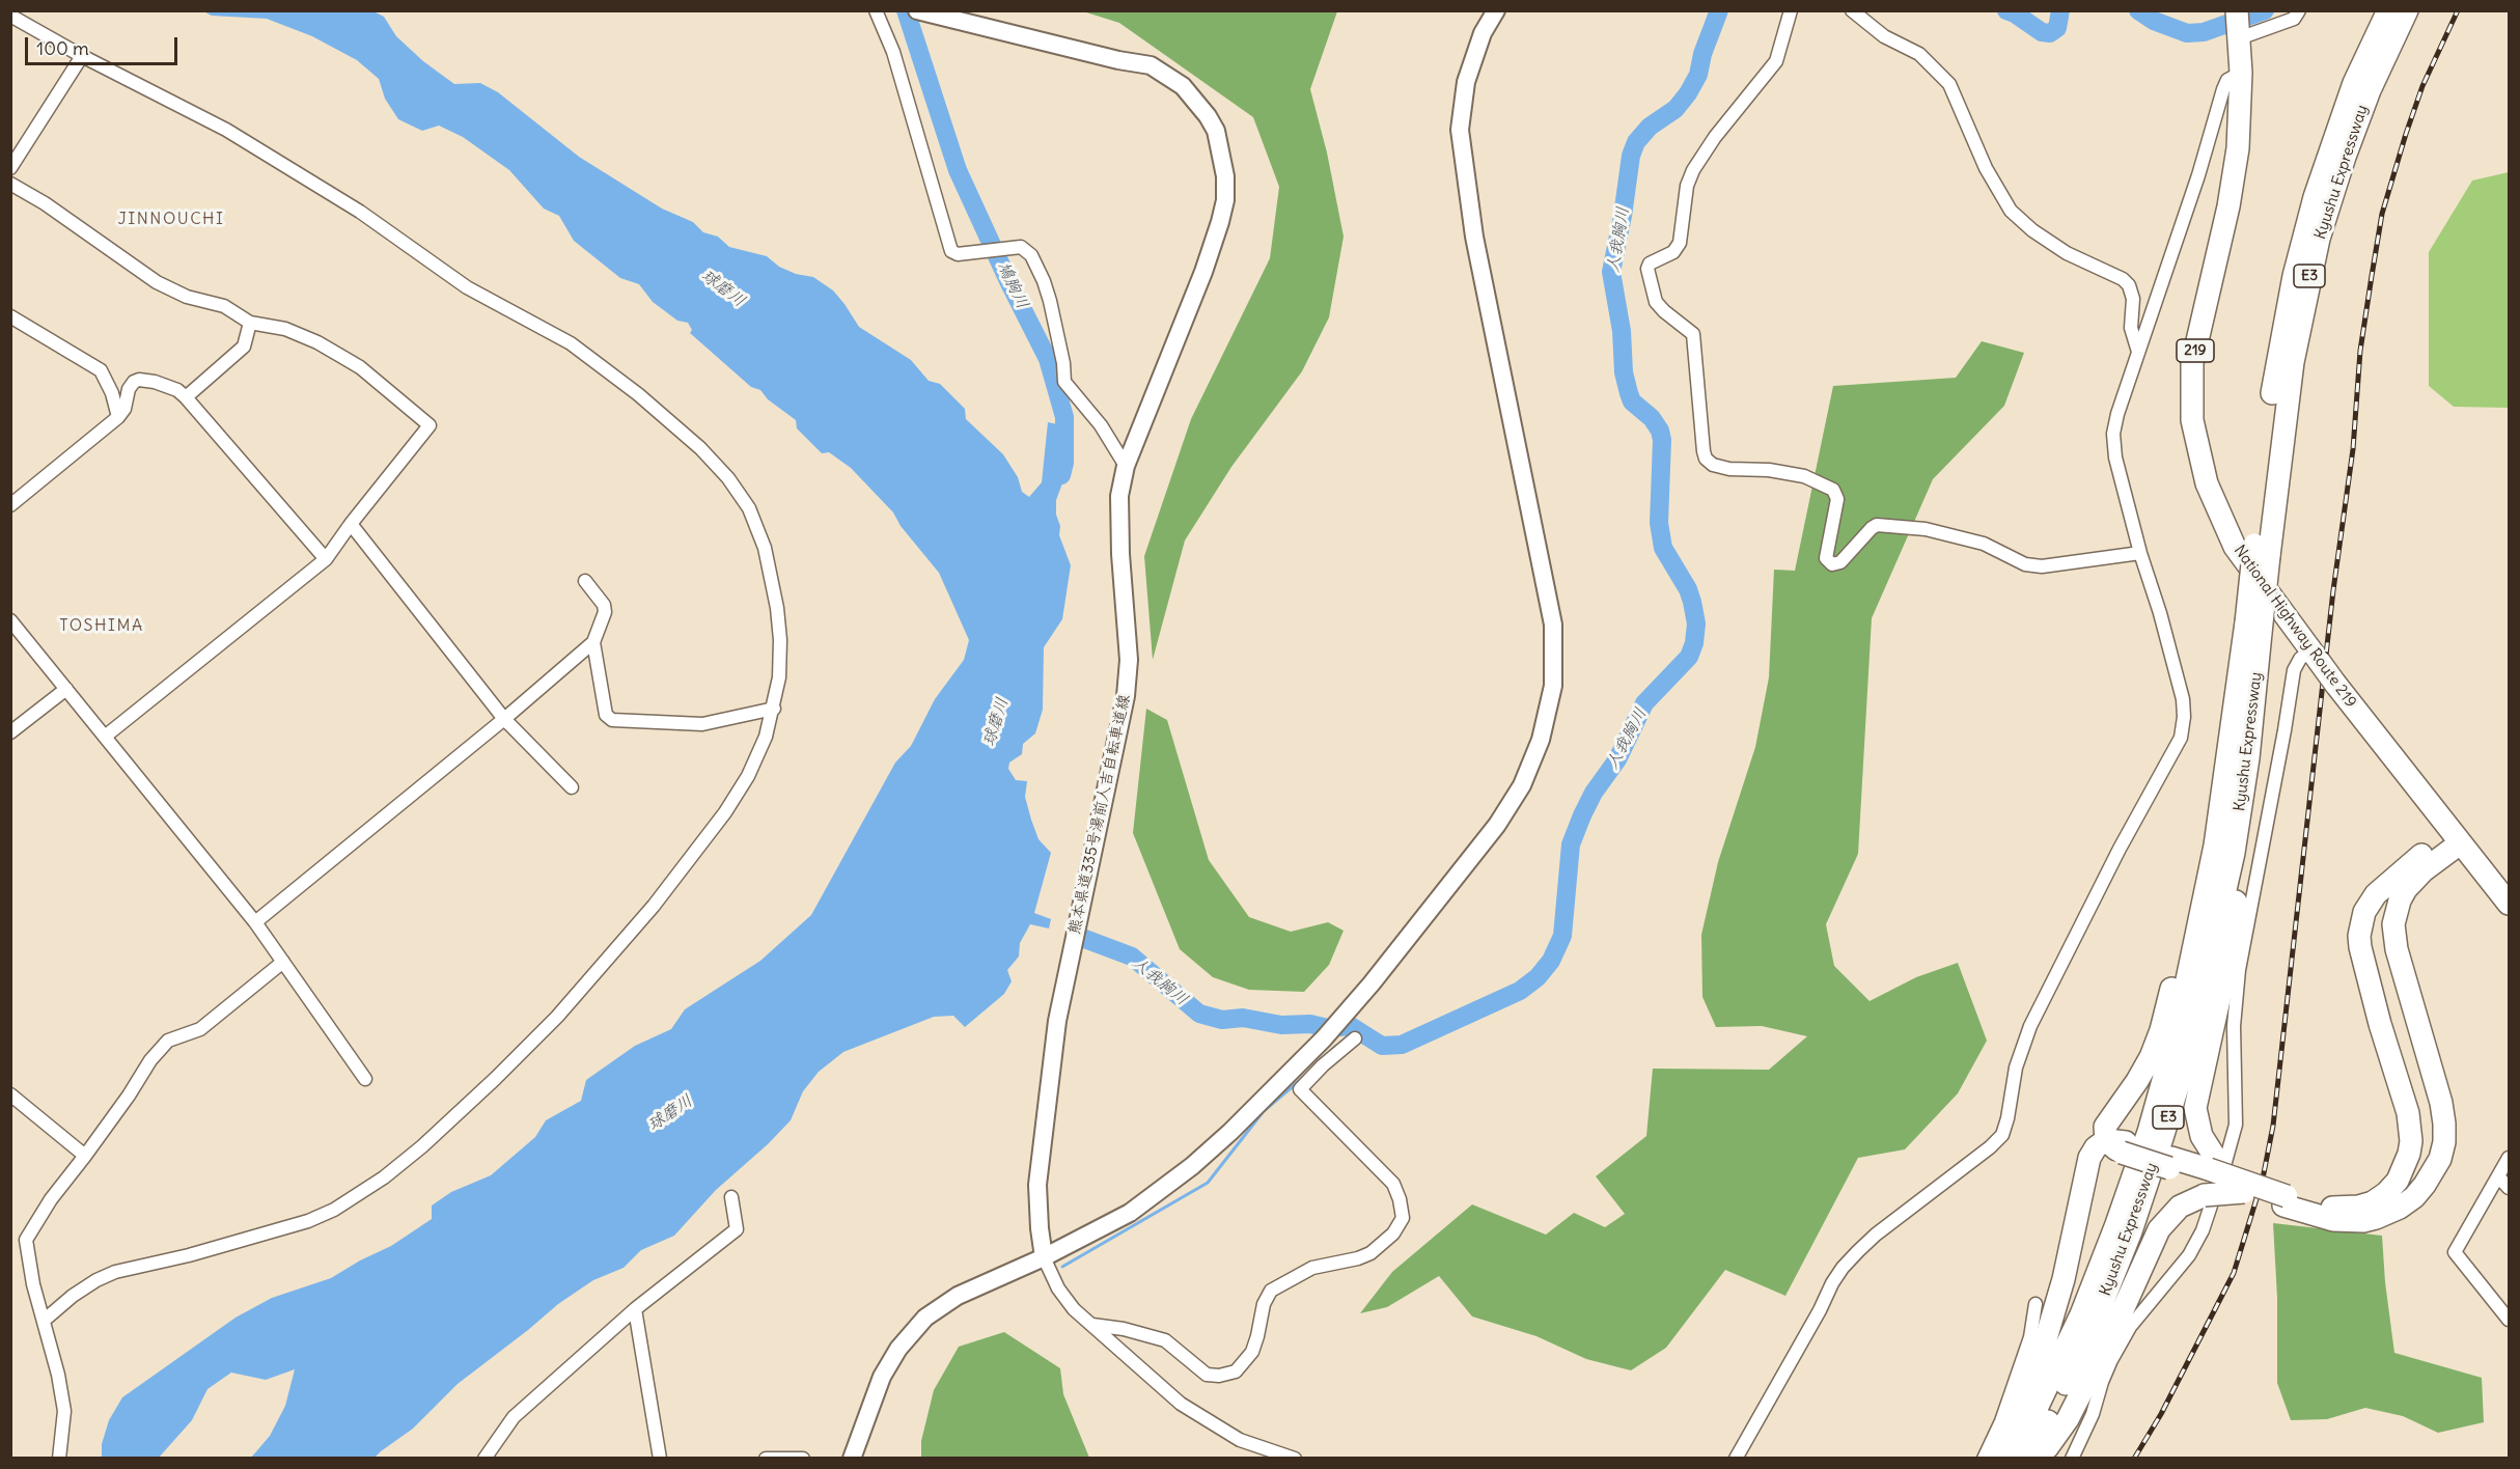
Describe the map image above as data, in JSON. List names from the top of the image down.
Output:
{
  "streets": {
    "highway": [
      "Kyushu Expressway",
      "E3",
      "219",
      "National Highway Route 219"
    ],
    "main road": ["熊本県道335号湯前人吉自転車道線"]
  },
  "districts": ["JINNOUCHI", "TOSHIMA"],
  "water": ["人我胸川", "鳩胸川", "球磨川"],
  "scale_bar": "100 m"
}
